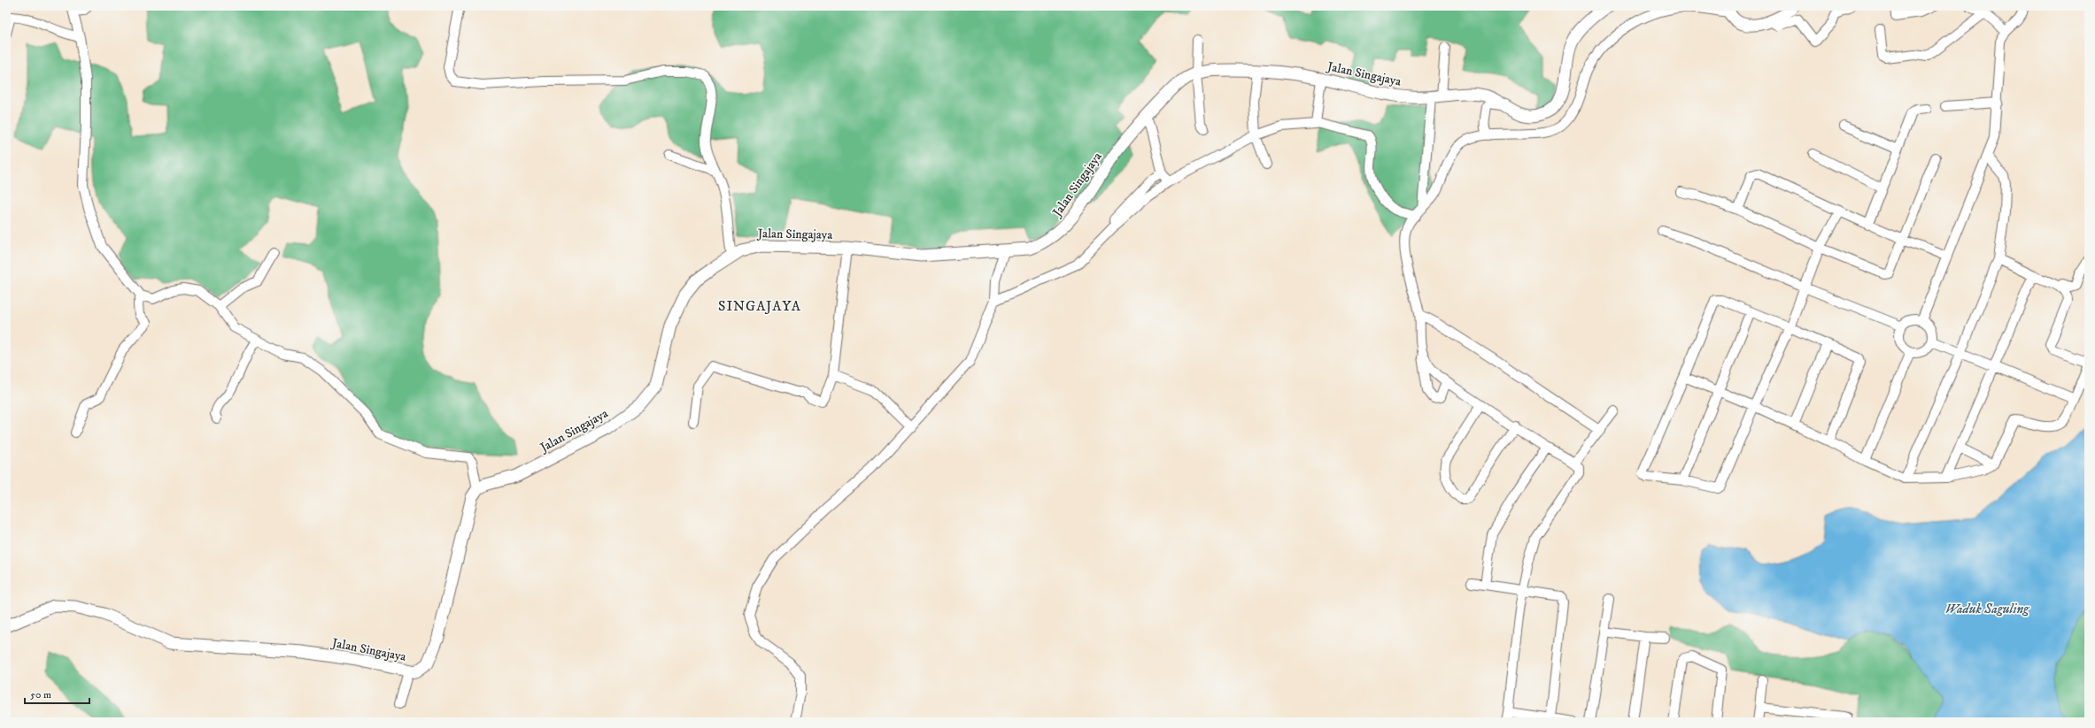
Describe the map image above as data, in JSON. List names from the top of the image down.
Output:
{
  "streets": {
    "street": ["Jalan Singajaya"]
  },
  "districts": ["SINGAJAYA"],
  "water": ["Waduk Saguling"],
  "scale_bar": "50 m"
}
